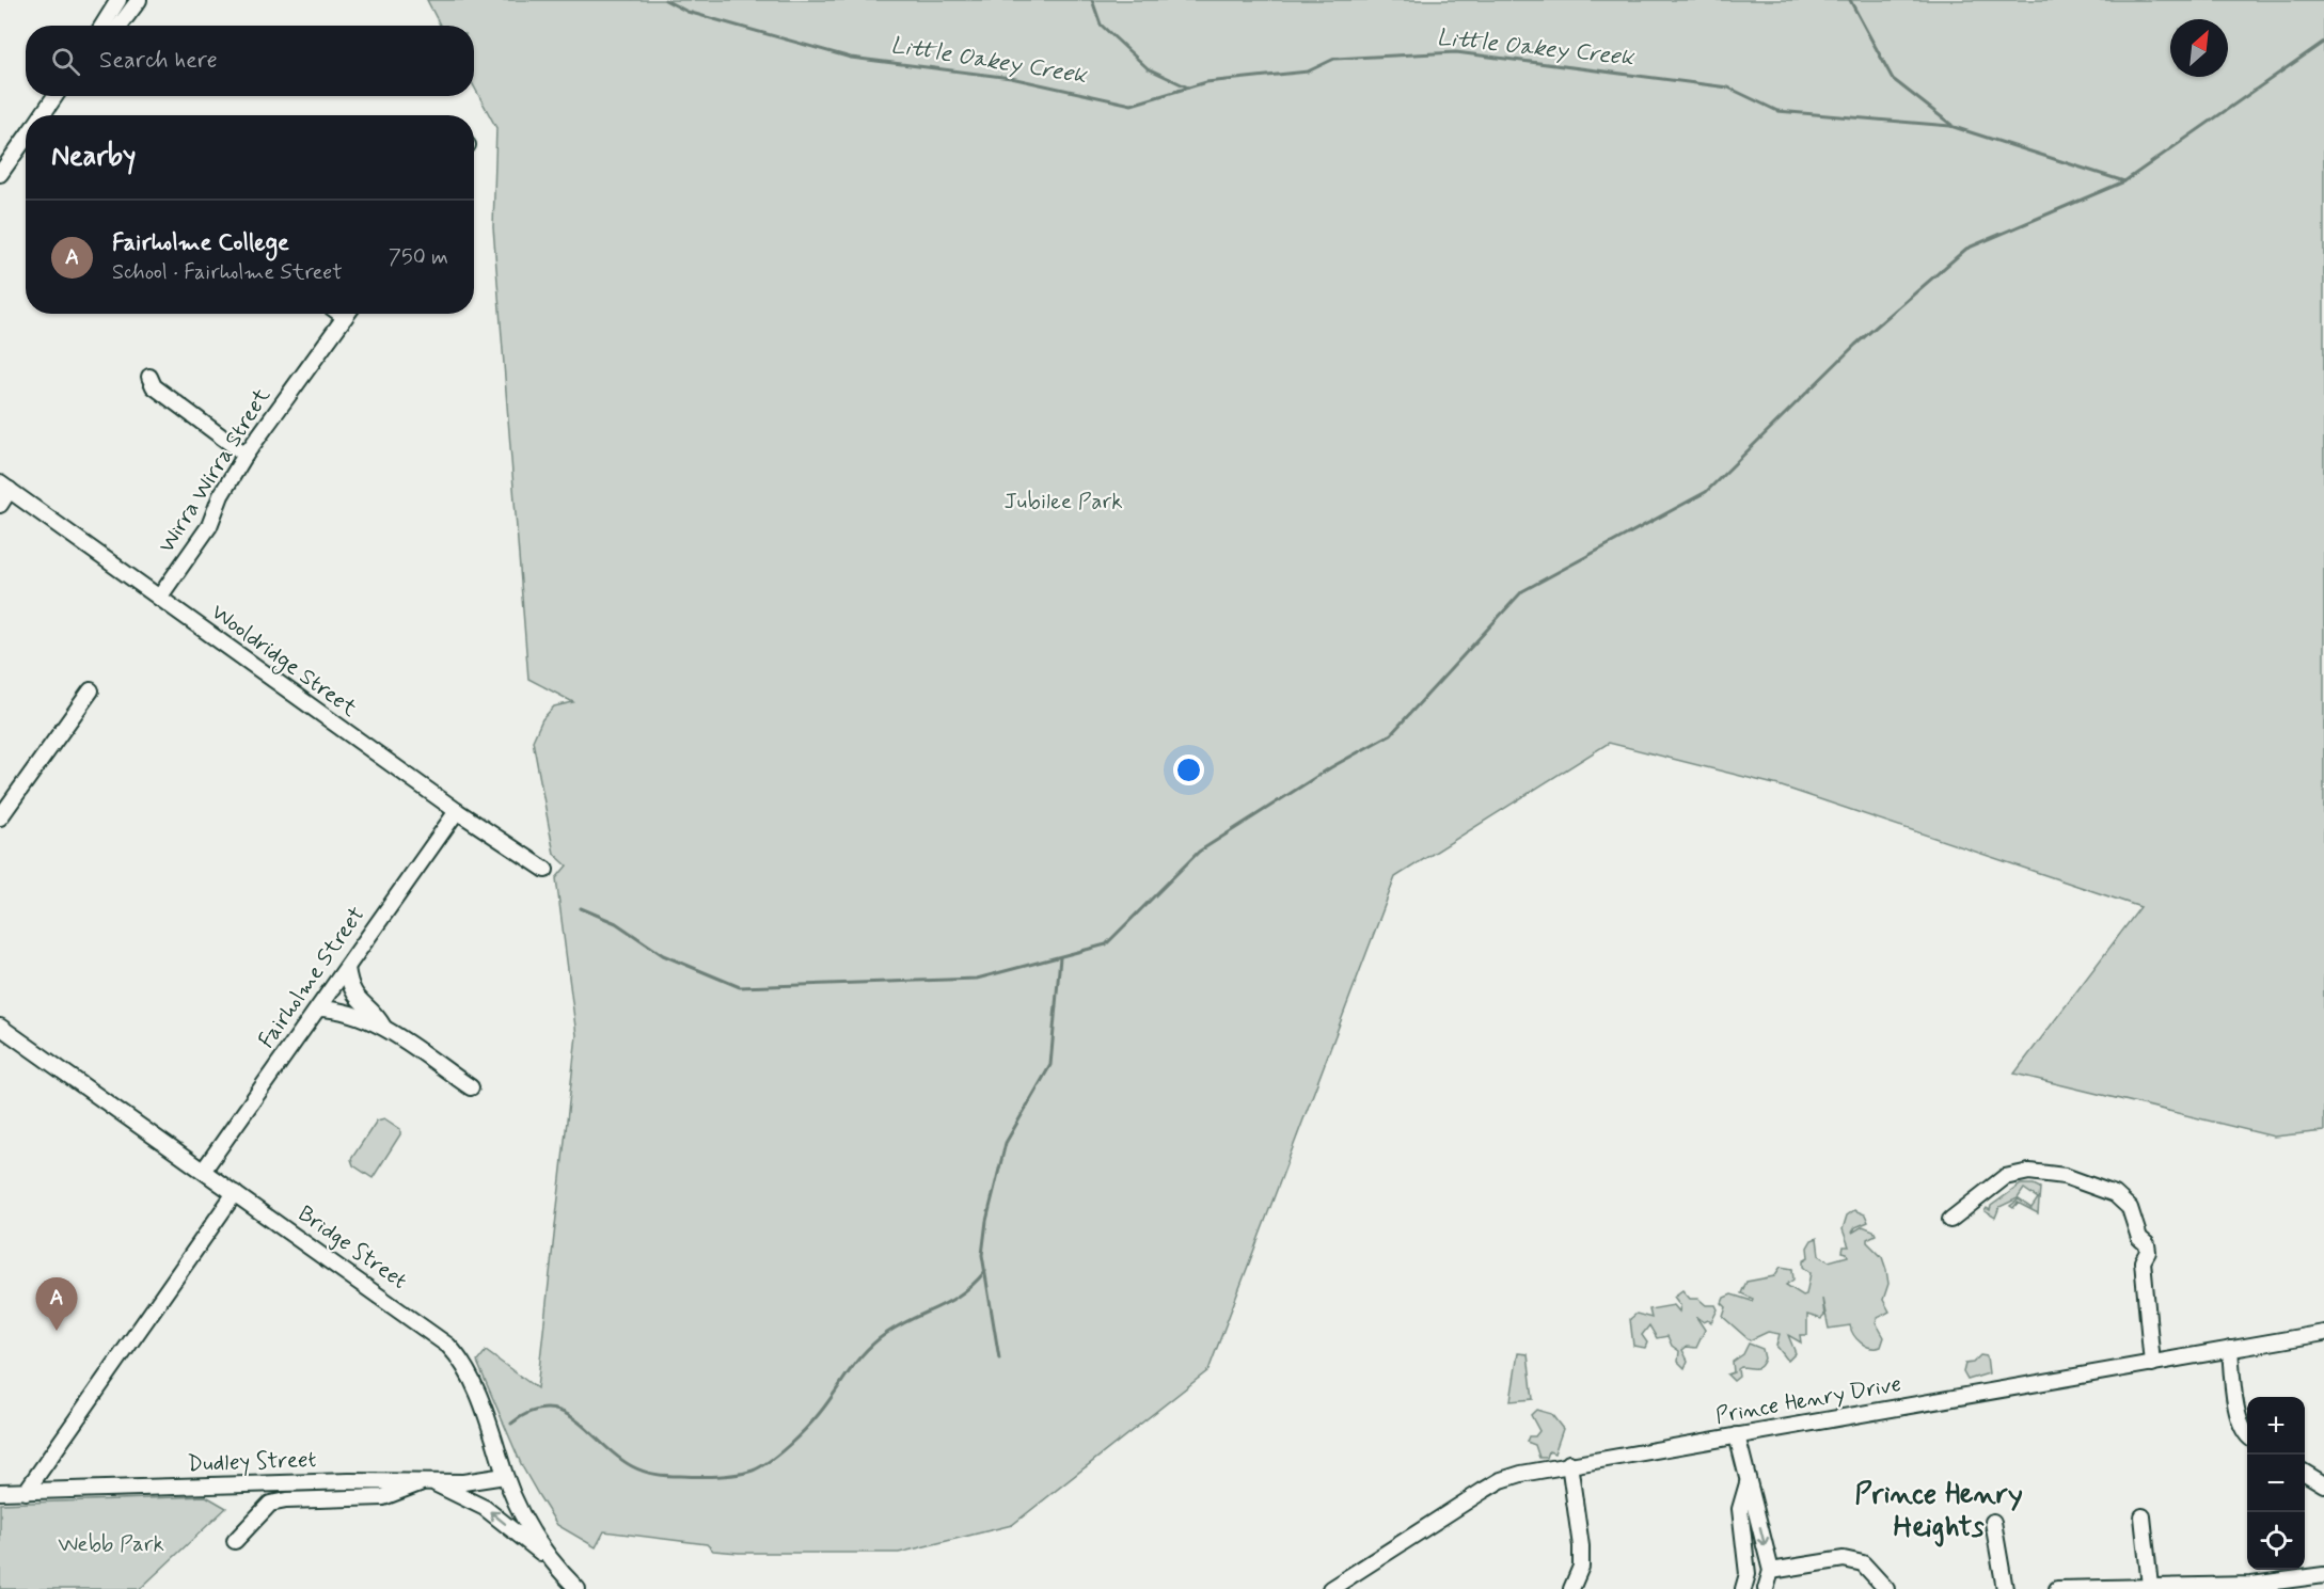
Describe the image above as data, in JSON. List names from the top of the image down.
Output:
{
  "streets": {
    "street": [
      "Wirra Wirra Street",
      "Wooldridge Street",
      "Fairholme Street",
      "Bridge Street",
      "Prince Henry Drive",
      "Dudley Street"
    ]
  },
  "crossings": [
    ["Wirra Wirra Street", "Wooldridge Street"],
    ["Wooldridge Street", "Fairholme Street"],
    ["Fairholme Street", "Bridge Street"],
    ["Bridge Street", "Dudley Street"]
  ],
  "districts": ["Prince Henry Heights"],
  "water": ["Little Oakey Creek"],
  "parks": ["Jubilee Park", "Webb Park"],
  "north": "top right",
  "page": {
    "search": "Search here",
    "heading": "Nearby",
    "list": [
      {
        "mark": "A",
        "name": "Fairholme College",
        "note": "School · Fairholme Street",
        "value": "750 m"
      }
    ],
    "pins": "A",
    "map_buttons": ["+", "−"]
  }
}
